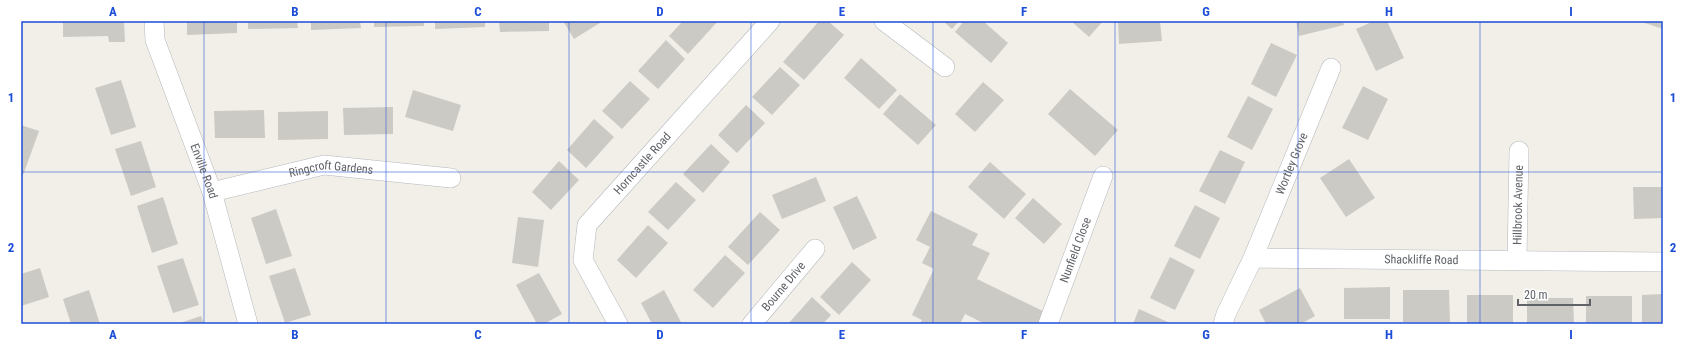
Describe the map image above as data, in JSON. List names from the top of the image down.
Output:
{
  "streets": {
    "street": [
      "Horncastle Road",
      "Wortley Grove",
      "Enville Road",
      "Ringcroft Gardens",
      "Hillbrook Avenue",
      "Nunfield Close",
      "Shackliffe Road",
      "Bourne Drive"
    ]
  },
  "crossings": [
    ["Wortley Grove", "Shackliffe Road"],
    ["Enville Road", "Ringcroft Gardens"],
    ["Hillbrook Avenue", "Shackliffe Road"]
  ],
  "scale_bar": "20 m",
  "grid": {
    "columns": [
      "A",
      "B",
      "C",
      "D",
      "E",
      "F",
      "G",
      "H",
      "I"
    ],
    "rows": ["1", "2"]
  }
}
